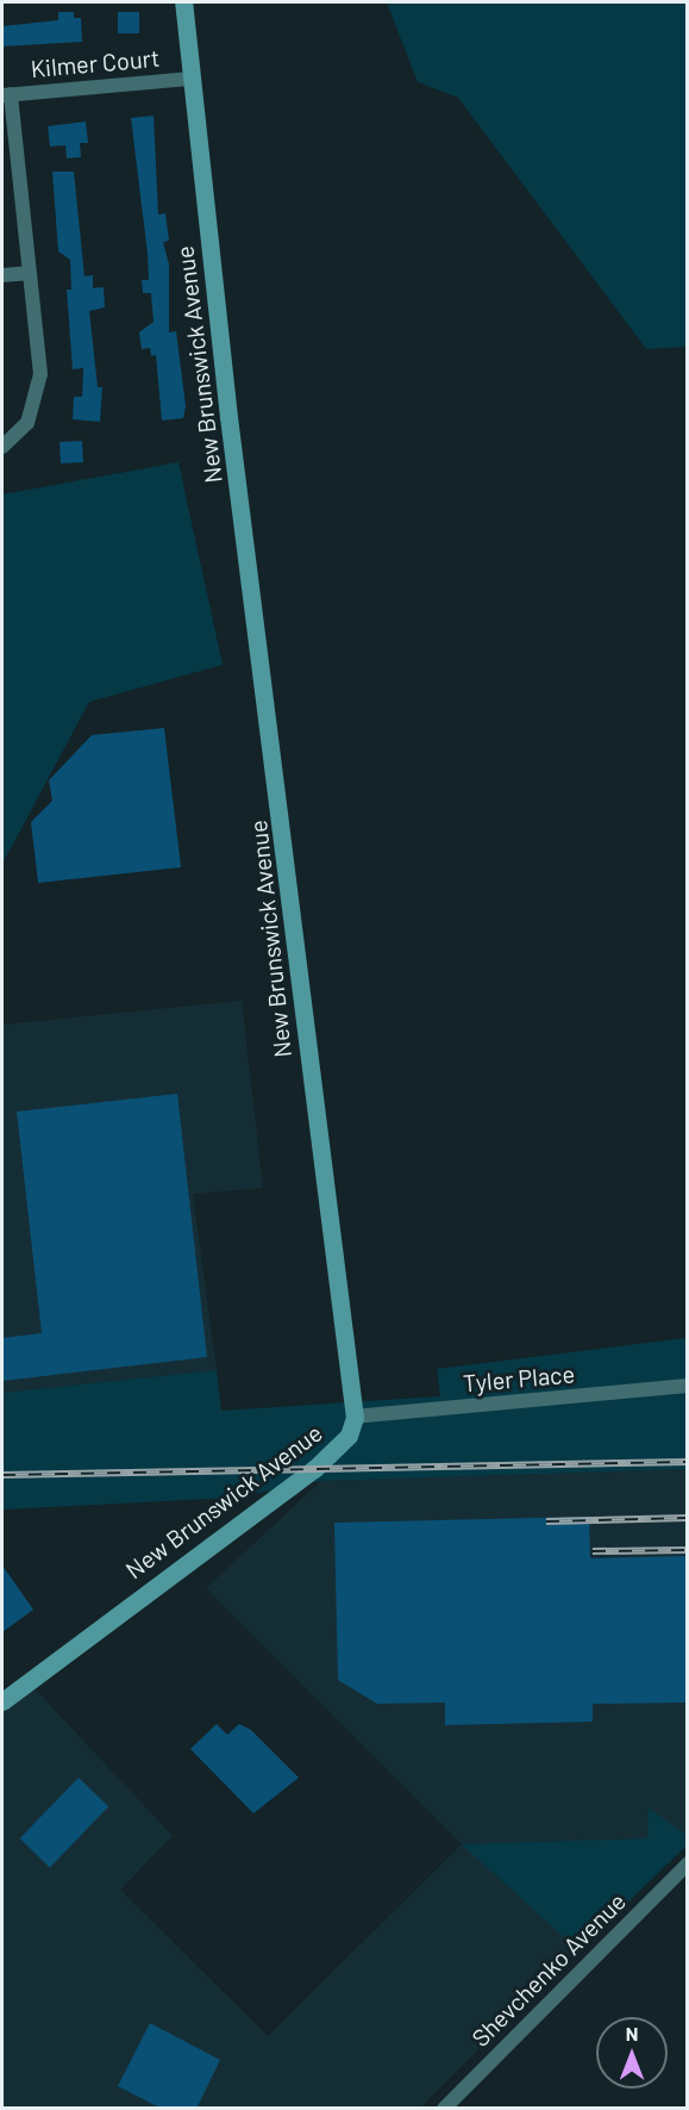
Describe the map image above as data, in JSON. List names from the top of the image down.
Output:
{
  "streets": {
    "street": [
      "Kilmer Court",
      "New Brunswick Avenue",
      "Tyler Place",
      "Shevchenko Avenue"
    ]
  },
  "crossings": [
    ["Kilmer Court", "New Brunswick Avenue"],
    ["New Brunswick Avenue", "Tyler Place"]
  ],
  "north": "top"
}
